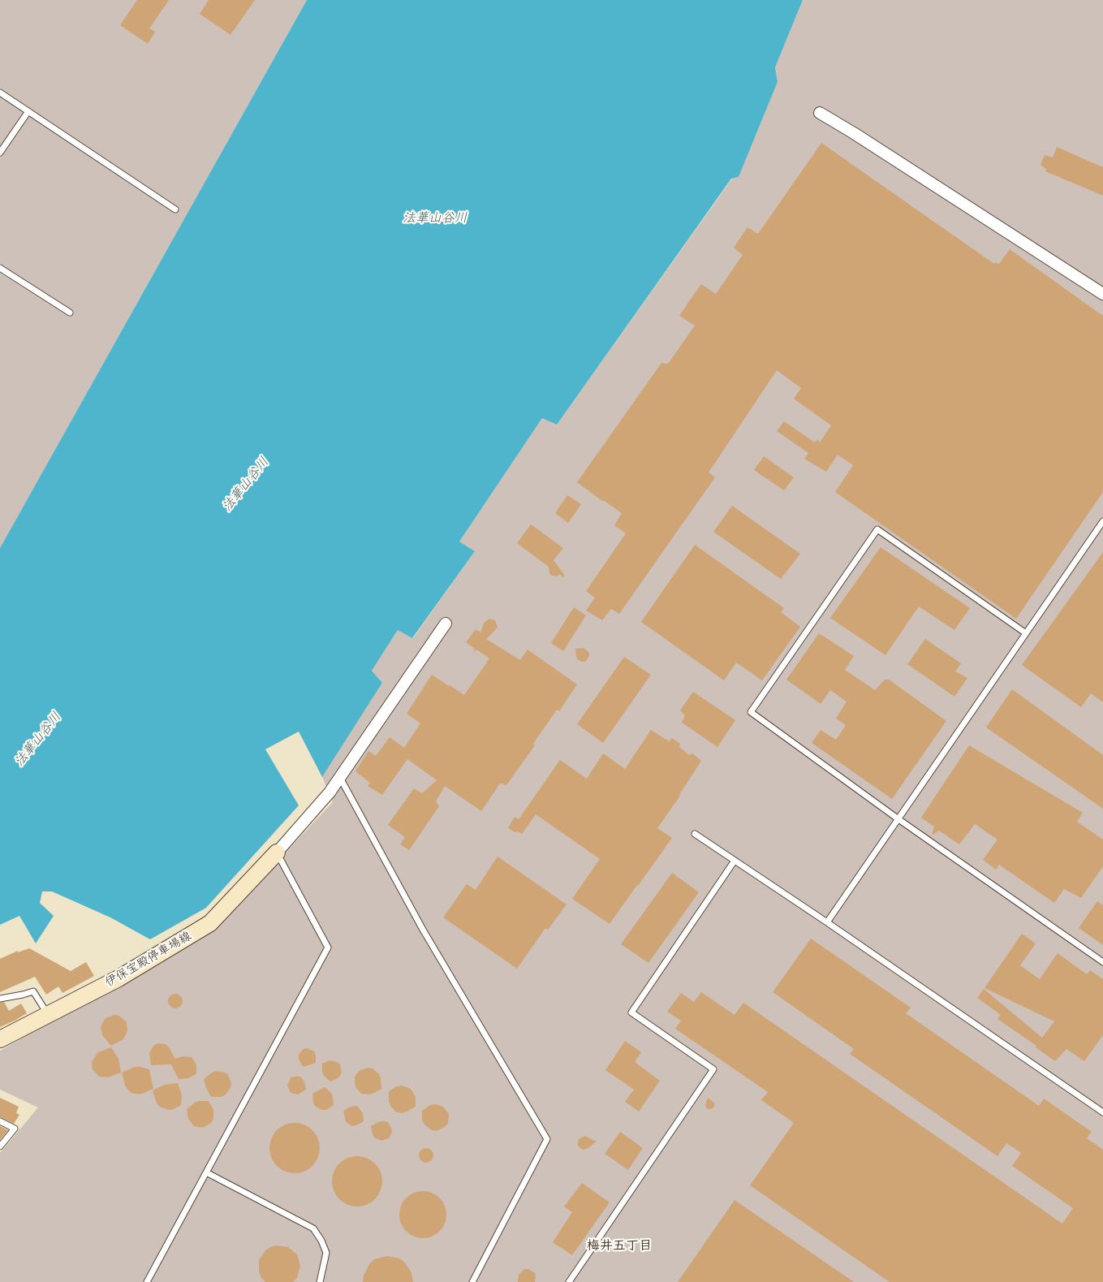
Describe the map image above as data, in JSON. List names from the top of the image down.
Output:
{
  "streets": {
    "main road": ["伊保宝殿停車場線"]
  },
  "districts": ["梅井五丁目"],
  "water": ["法華山谷川"]
}
